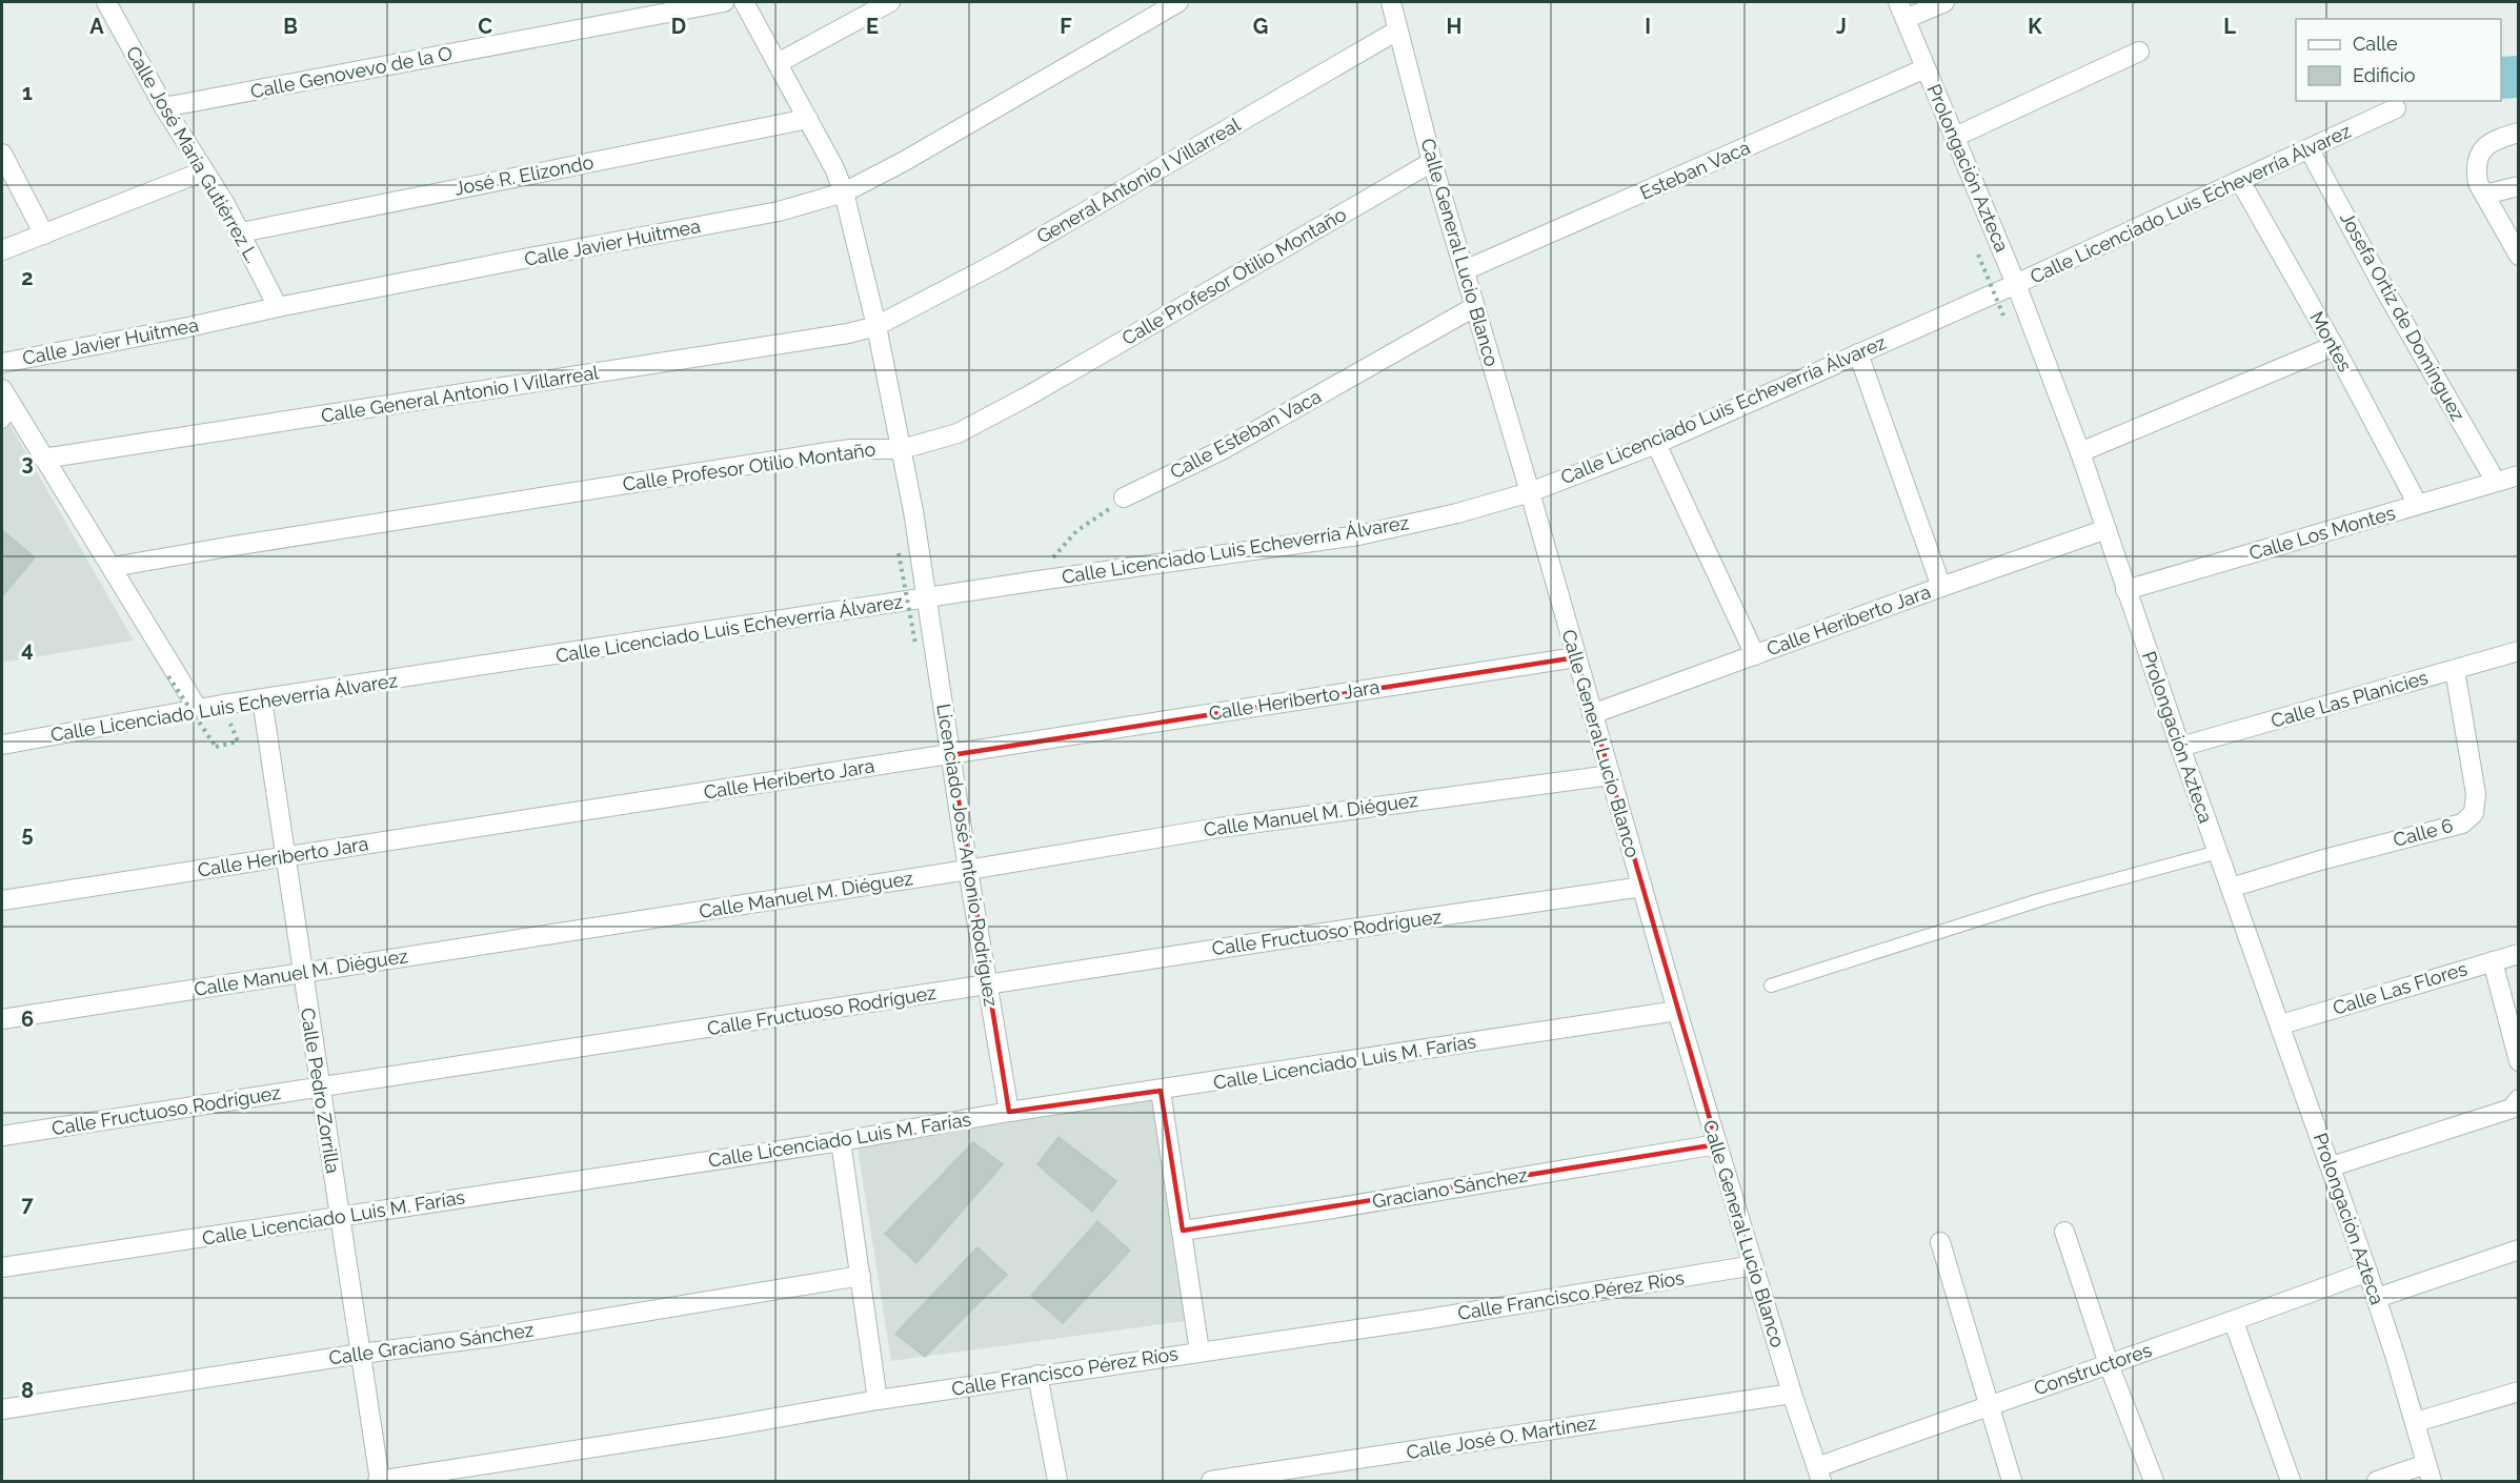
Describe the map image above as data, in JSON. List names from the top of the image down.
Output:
{
  "streets": {
    "street": [
      "Calle Genovevo de la O",
      "Calle José María Gutiérrez L.",
      "Prolongación Azteca",
      "Esteban Vaca",
      "José R. Elizondo",
      "General Antonio I Villarreal",
      "Calle Licenciado Luis Echeverría Álvarez",
      "Calle Javier Huitmea",
      "Calle General Lucio Blanco",
      "Calle Profesor Otilio Montaño",
      "Josefa Ortiz de Domínguez",
      "Montes",
      "Calle General Antonio I Villarreal",
      "Calle Esteban Vaca",
      "Calle Los Montes",
      "Calle Heriberto Jara",
      "Calle Las Planicies",
      "Calle Manuel M. Diéguez",
      "Calle 6",
      "Licenciado José Antonio Rodríguez",
      "Calle Fructuoso Rodríguez",
      "Calle Las Flores",
      "Calle Licenciado Luis M. Farías",
      "Calle Pedro Zorrilla",
      "Graciano Sánchez",
      "Calle Francisco Pérez Ríos",
      "Calle Graciano Sánchez",
      "Constructores",
      "Calle José O. Martínez"
    ]
  },
  "crossings": [
    ["Calle Genovevo de la O", "Calle José María Gutiérrez L."],
    ["Calle José María Gutiérrez L.", "José R. Elizondo"],
    ["Calle José María Gutiérrez L.", "Calle Javier Huitmea"],
    ["Prolongación Azteca", "Esteban Vaca"],
    ["Prolongación Azteca", "Calle Licenciado Luis Echeverría Álvarez"],
    ["Prolongación Azteca", "Calle Los Montes"],
    ["Prolongación Azteca", "Calle Heriberto Jara"],
    ["Prolongación Azteca", "Calle Las Planicies"],
    ["Prolongación Azteca", "Calle 6"],
    ["Prolongación Azteca", "Calle Las Flores"],
    ["Prolongación Azteca", "Constructores"],
    ["Esteban Vaca", "Calle General Lucio Blanco"],
    ["José R. Elizondo", "Licenciado José Antonio Rodríguez"],
    ["General Antonio I Villarreal", "Calle General Lucio Blanco"],
    ["General Antonio I Villarreal", "Calle General Antonio I Villarreal"],
    ["General Antonio I Villarreal", "Licenciado José Antonio Rodríguez"],
    ["Calle Licenciado Luis Echeverría Álvarez", "Calle General Lucio Blanco"],
    ["Calle Licenciado Luis Echeverría Álvarez", "Josefa Ortiz de Domínguez"],
    ["Calle Licenciado Luis Echeverría Álvarez", "Montes"],
    ["Calle Licenciado Luis Echeverría Álvarez", "Licenciado José Antonio Rodríguez"],
    ["Calle Licenciado Luis Echeverría Álvarez", "Calle Pedro Zorrilla"],
    ["Calle Javier Huitmea", "Licenciado José Antonio Rodríguez"],
    ["Calle General Lucio Blanco", "Calle Profesor Otilio Montaño"],
    ["Calle General Lucio Blanco", "Calle Esteban Vaca"],
    ["Calle General Lucio Blanco", "Calle Heriberto Jara"],
    ["Calle General Lucio Blanco", "Calle Manuel M. Diéguez"],
    ["Calle General Lucio Blanco", "Calle Fructuoso Rodríguez"],
    ["Calle General Lucio Blanco", "Calle Licenciado Luis M. Farías"],
    ["Calle General Lucio Blanco", "Graciano Sánchez"],
    ["Calle General Lucio Blanco", "Calle Francisco Pérez Ríos"],
    ["Calle General Lucio Blanco", "Constructores"],
    ["Calle General Lucio Blanco", "Calle José O. Martínez"],
    ["Calle Profesor Otilio Montaño", "Licenciado José Antonio Rodríguez"],
    ["Josefa Ortiz de Domínguez", "Calle Los Montes"],
    ["Montes", "Calle Los Montes"],
    ["Calle General Antonio I Villarreal", "Licenciado José Antonio Rodríguez"],
    ["Calle Heriberto Jara", "Licenciado José Antonio Rodríguez"],
    ["Calle Heriberto Jara", "Calle Pedro Zorrilla"],
    ["Calle Las Planicies", "Calle 6"],
    ["Calle Manuel M. Diéguez", "Licenciado José Antonio Rodríguez"],
    ["Calle Manuel M. Diéguez", "Calle Pedro Zorrilla"],
    ["Licenciado José Antonio Rodríguez", "Calle Fructuoso Rodríguez"],
    ["Licenciado José Antonio Rodríguez", "Calle Licenciado Luis M. Farías"],
    ["Calle Fructuoso Rodríguez", "Calle Pedro Zorrilla"],
    ["Calle Licenciado Luis M. Farías", "Calle Pedro Zorrilla"],
    ["Calle Pedro Zorrilla", "Calle Francisco Pérez Ríos"],
    ["Calle Pedro Zorrilla", "Calle Graciano Sánchez"]
  ],
  "legend": ["Calle", "Edificio"],
  "grid": {
    "columns": [
      "A",
      "B",
      "C",
      "D",
      "E",
      "F",
      "G",
      "H",
      "I",
      "J",
      "K",
      "L"
    ],
    "rows": [
      "1",
      "2",
      "3",
      "4",
      "5",
      "6",
      "7",
      "8"
    ]
  }
}
